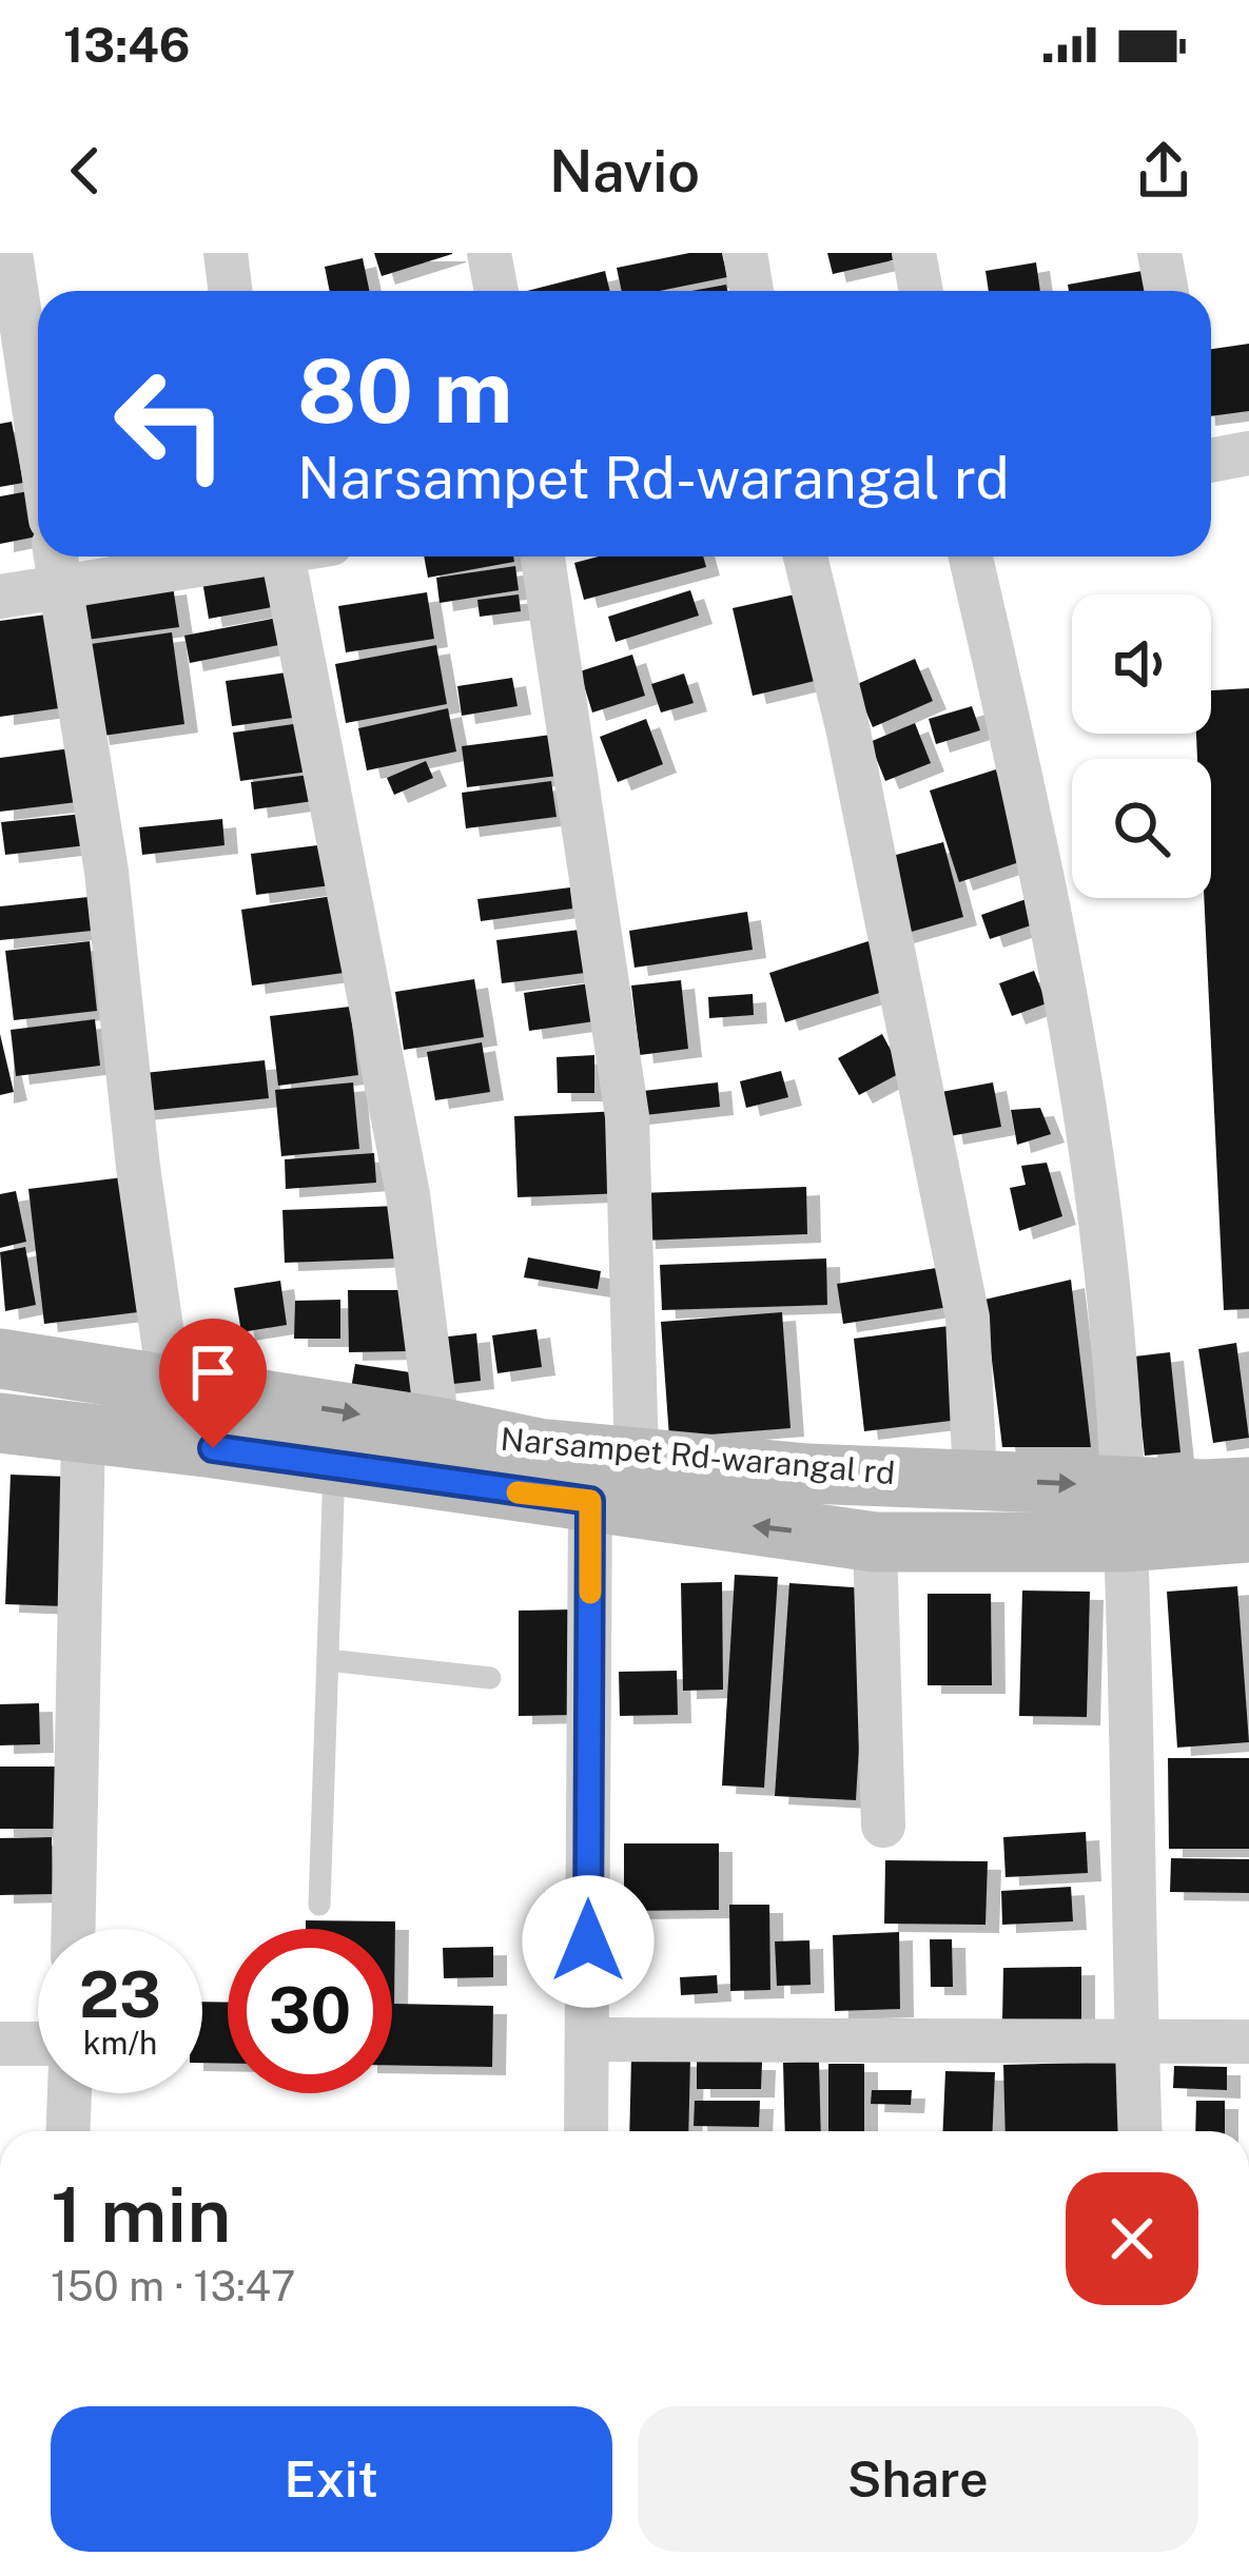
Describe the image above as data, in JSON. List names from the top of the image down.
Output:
{
  "streets": {
    "main road": ["Narsampet Rd-warangal rd"]
  },
  "page": {
    "status": "13:46",
    "header": "Navio",
    "turn": ["80 m", "Narsampet Rd-warangal rd"],
    "speed": "23 km/h",
    "limit": "30",
    "heading": ["1 min", "150 m · 13:47"],
    "buttons": ["Exit", "Share"]
  }
}
